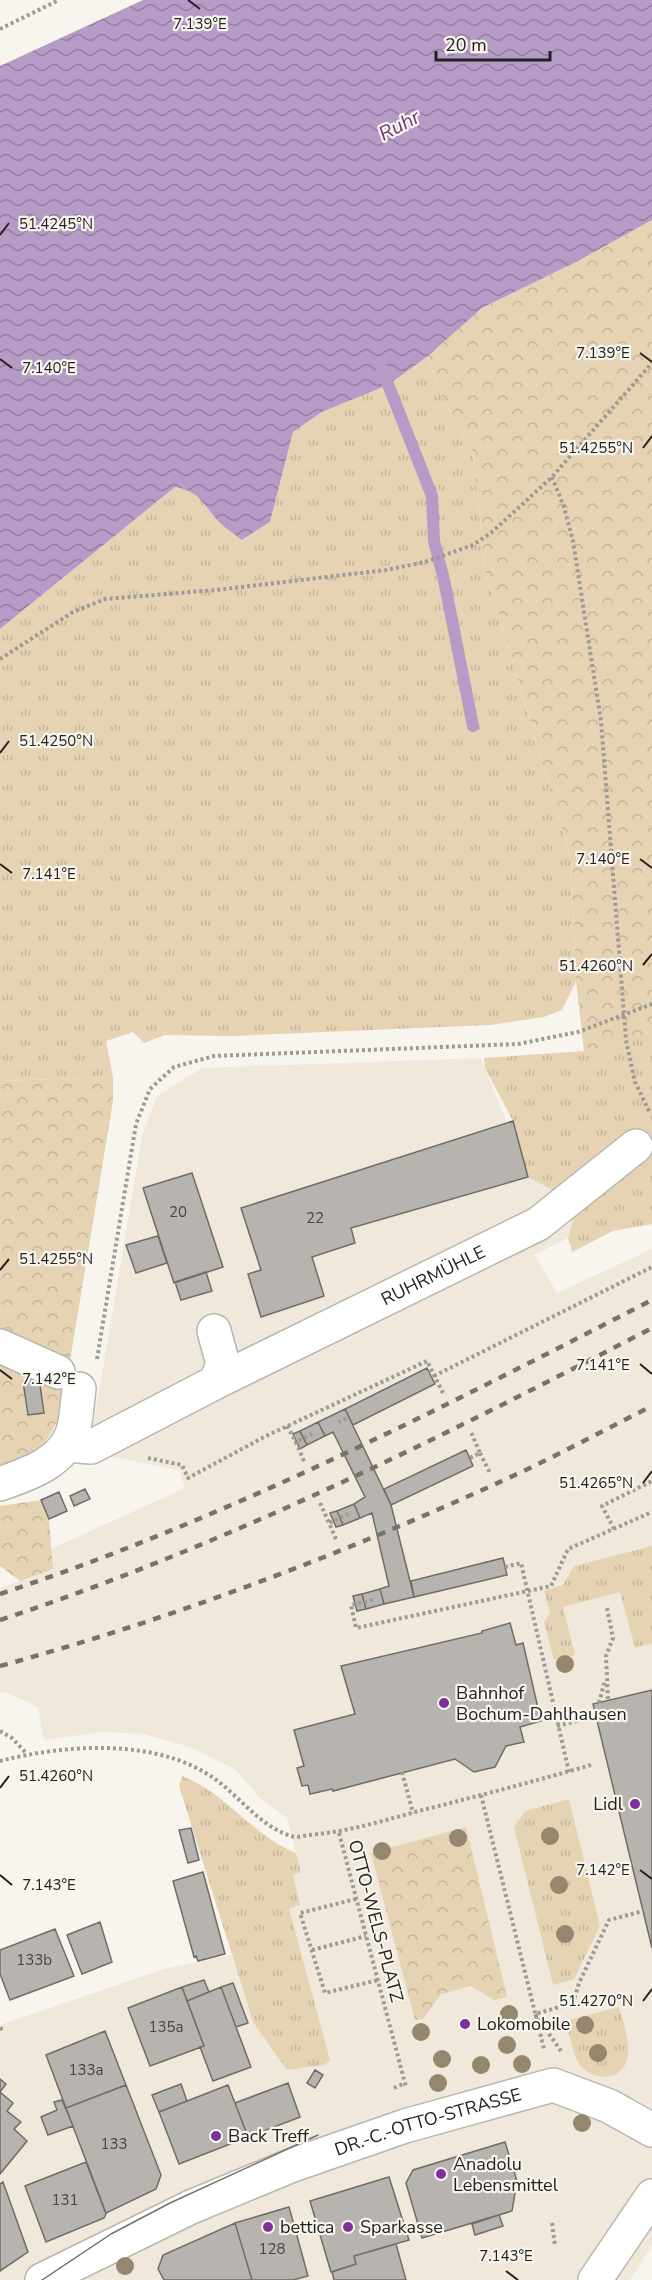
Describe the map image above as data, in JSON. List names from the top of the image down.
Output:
{
  "streets": {
    "street": ["RUHRMÜHLE", "DR.-C.-OTTO-STRASSE"],
    "path": ["OTTO-WELS-PLATZ"]
  },
  "crossings": [
    ["OTTO-WELS-PLATZ", "DR.-C.-OTTO-STRASSE"]
  ],
  "water": ["Ruhr"],
  "places": [
    "Bahnhof Bochum-Dahlhausen",
    "Lidl",
    "Lokomobile",
    "Back Treff",
    "Anadolu Lebensmittel",
    "bettica",
    "Sparkasse"
  ],
  "house_numbers": [
    "20",
    "22",
    "133b",
    "135a",
    "133a",
    "133",
    "131",
    "128"
  ],
  "scale_bar": "20 m",
  "coordinates": [
    "7.139°E",
    "51.4245°N",
    "7.140°E",
    "51.4255°N",
    "51.4250°N",
    "7.141°E",
    "51.4260°N",
    "7.142°E",
    "51.4265°N",
    "7.143°E",
    "51.4270°N"
  ]
}
